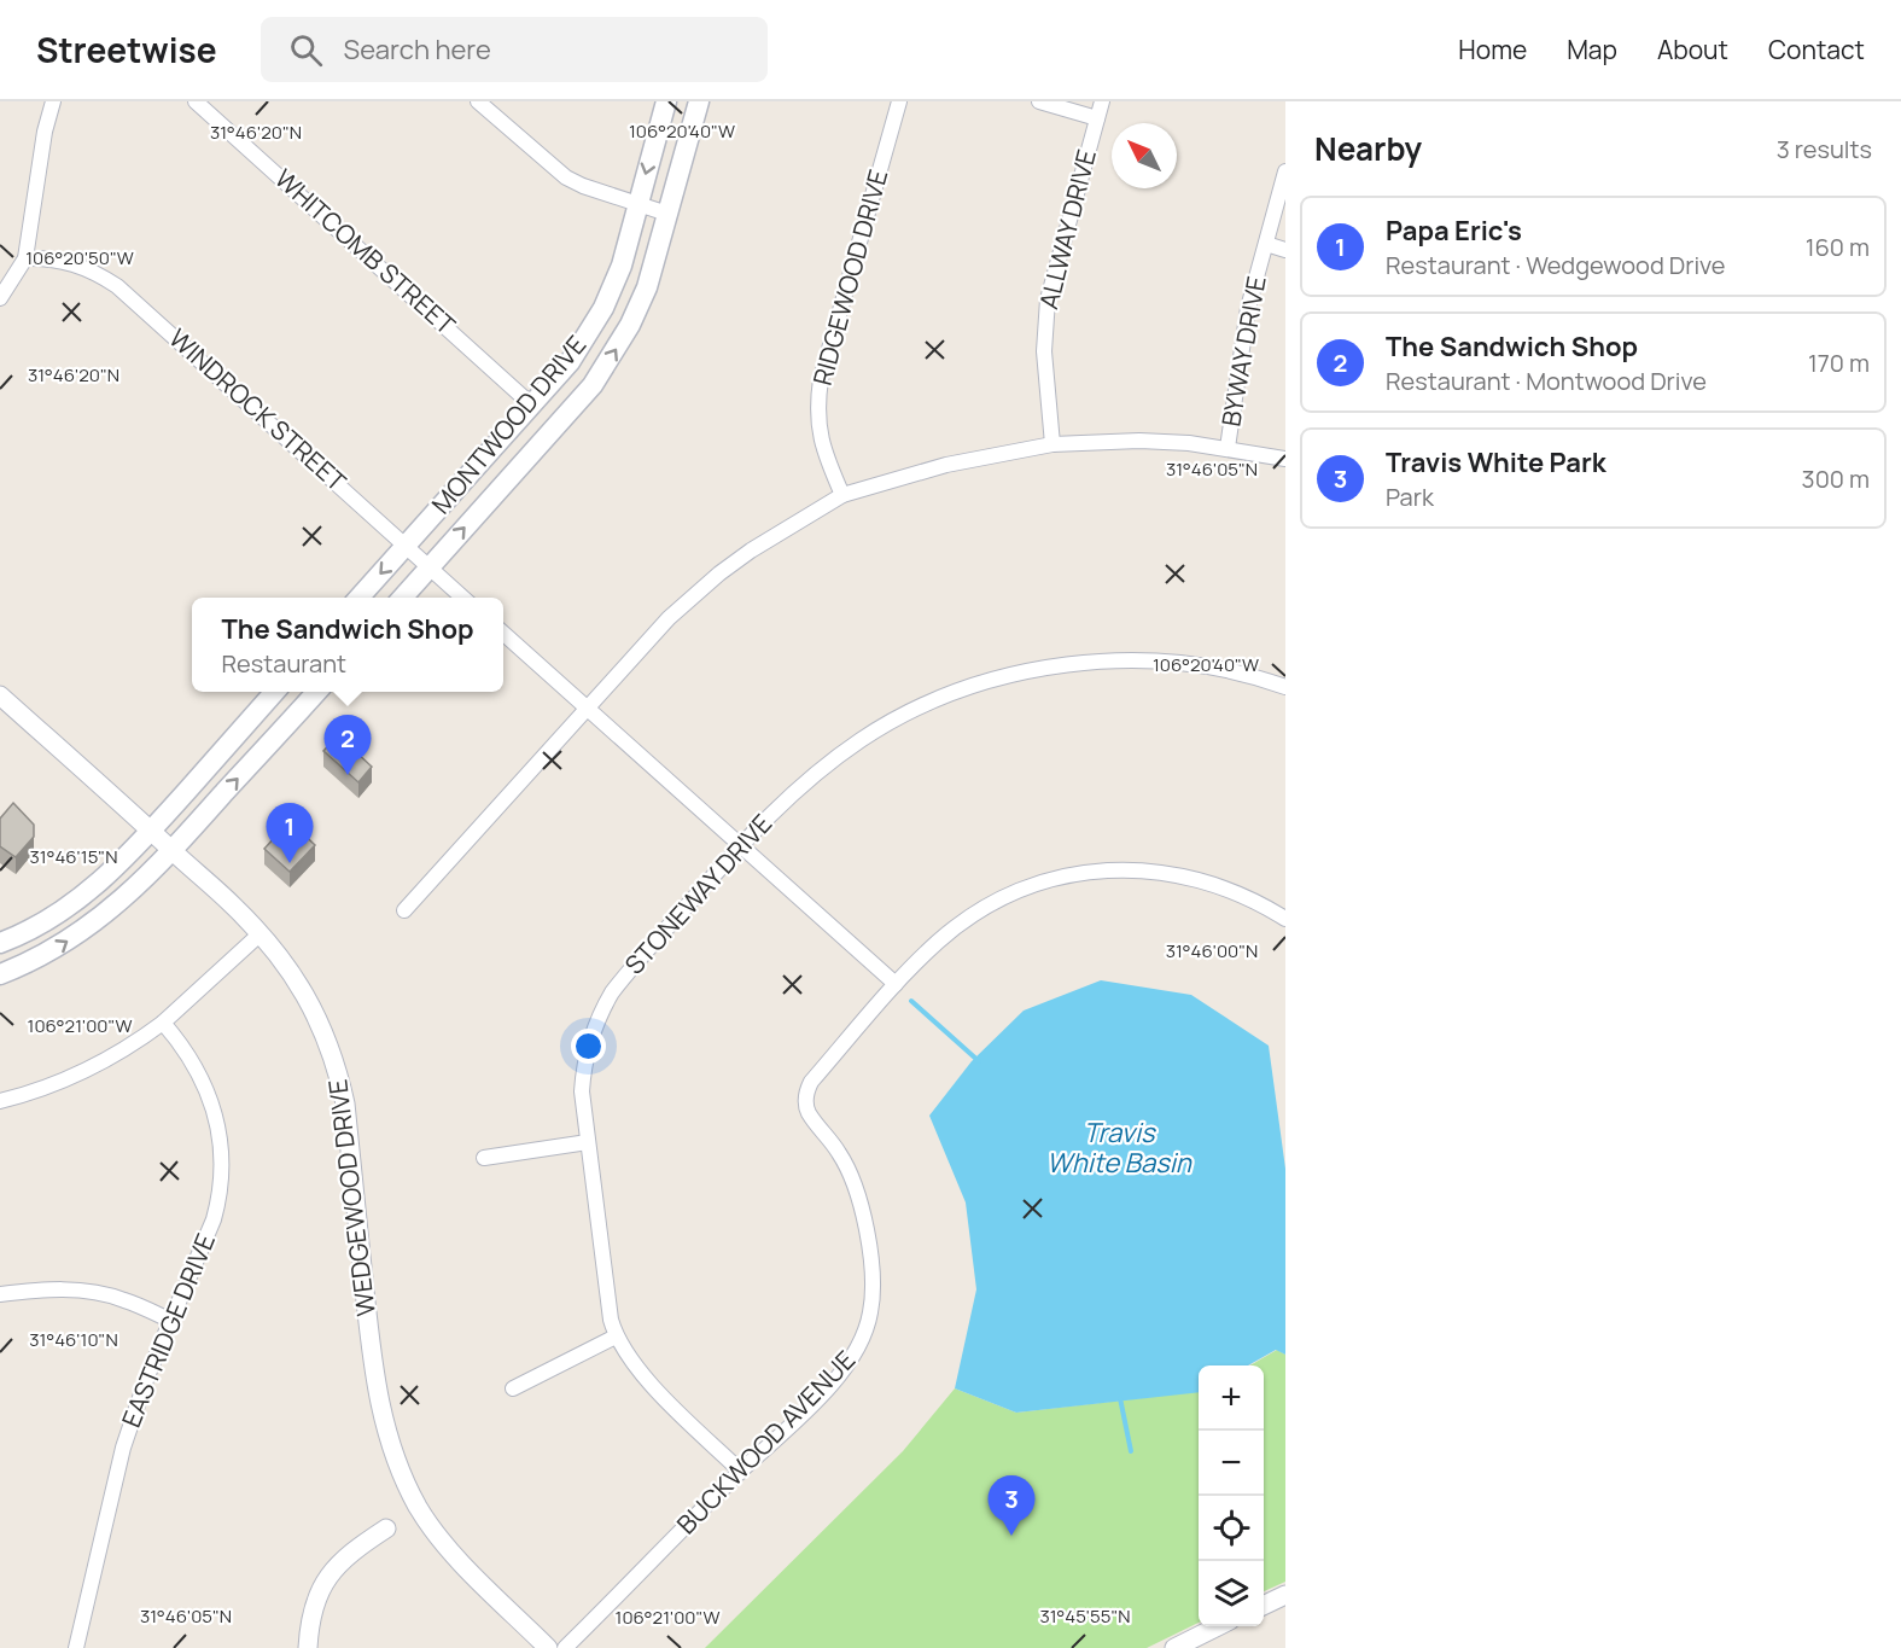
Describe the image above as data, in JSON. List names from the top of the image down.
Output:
{
  "streets": {
    "main road": ["MONTWOOD DRIVE"],
    "street": [
      "ALLWAY DRIVE",
      "WHITCOMB STREET",
      "RIDGEWOOD DRIVE",
      "BYWAY DRIVE",
      "WINDROCK STREET",
      "STONEWAY DRIVE",
      "WEDGEWOOD DRIVE",
      "EASTRIDGE DRIVE",
      "BUCKWOOD AVENUE"
    ]
  },
  "crossings": [
    ["WHITCOMB STREET", "MONTWOOD DRIVE"],
    ["WINDROCK STREET", "MONTWOOD DRIVE"],
    ["STONEWAY DRIVE", "BUCKWOOD AVENUE"]
  ],
  "water": ["Travis White Basin"],
  "north": "top left",
  "page": {
    "header": "Streetwise",
    "search": "Search here",
    "nav": [
      "Home",
      "Map",
      "About",
      "Contact"
    ],
    "heading": ["Nearby", "3 results"],
    "list": [
      {
        "mark": "1",
        "name": "Papa Eric's",
        "note": "Restaurant · Wedgewood Drive",
        "value": "160 m"
      },
      {
        "mark": "2",
        "name": "The Sandwich Shop",
        "note": "Restaurant · Montwood Drive",
        "value": "170 m"
      },
      {
        "mark": "3",
        "name": "Travis White Park",
        "note": "Park",
        "value": "300 m"
      }
    ],
    "popup": ["The Sandwich Shop", "Restaurant"],
    "pins": ["2", "1", "3"],
    "map_buttons": ["+", "−"]
  },
  "coordinates": [
    "106°20'40\"W",
    "31°46'20\"N",
    "106°20'50\"W",
    "31°46'05\"N",
    "31°46'15\"N",
    "31°46'00\"N",
    "106°21'00\"W",
    "31°46'10\"N",
    "31°45'55\"N"
  ]
}
